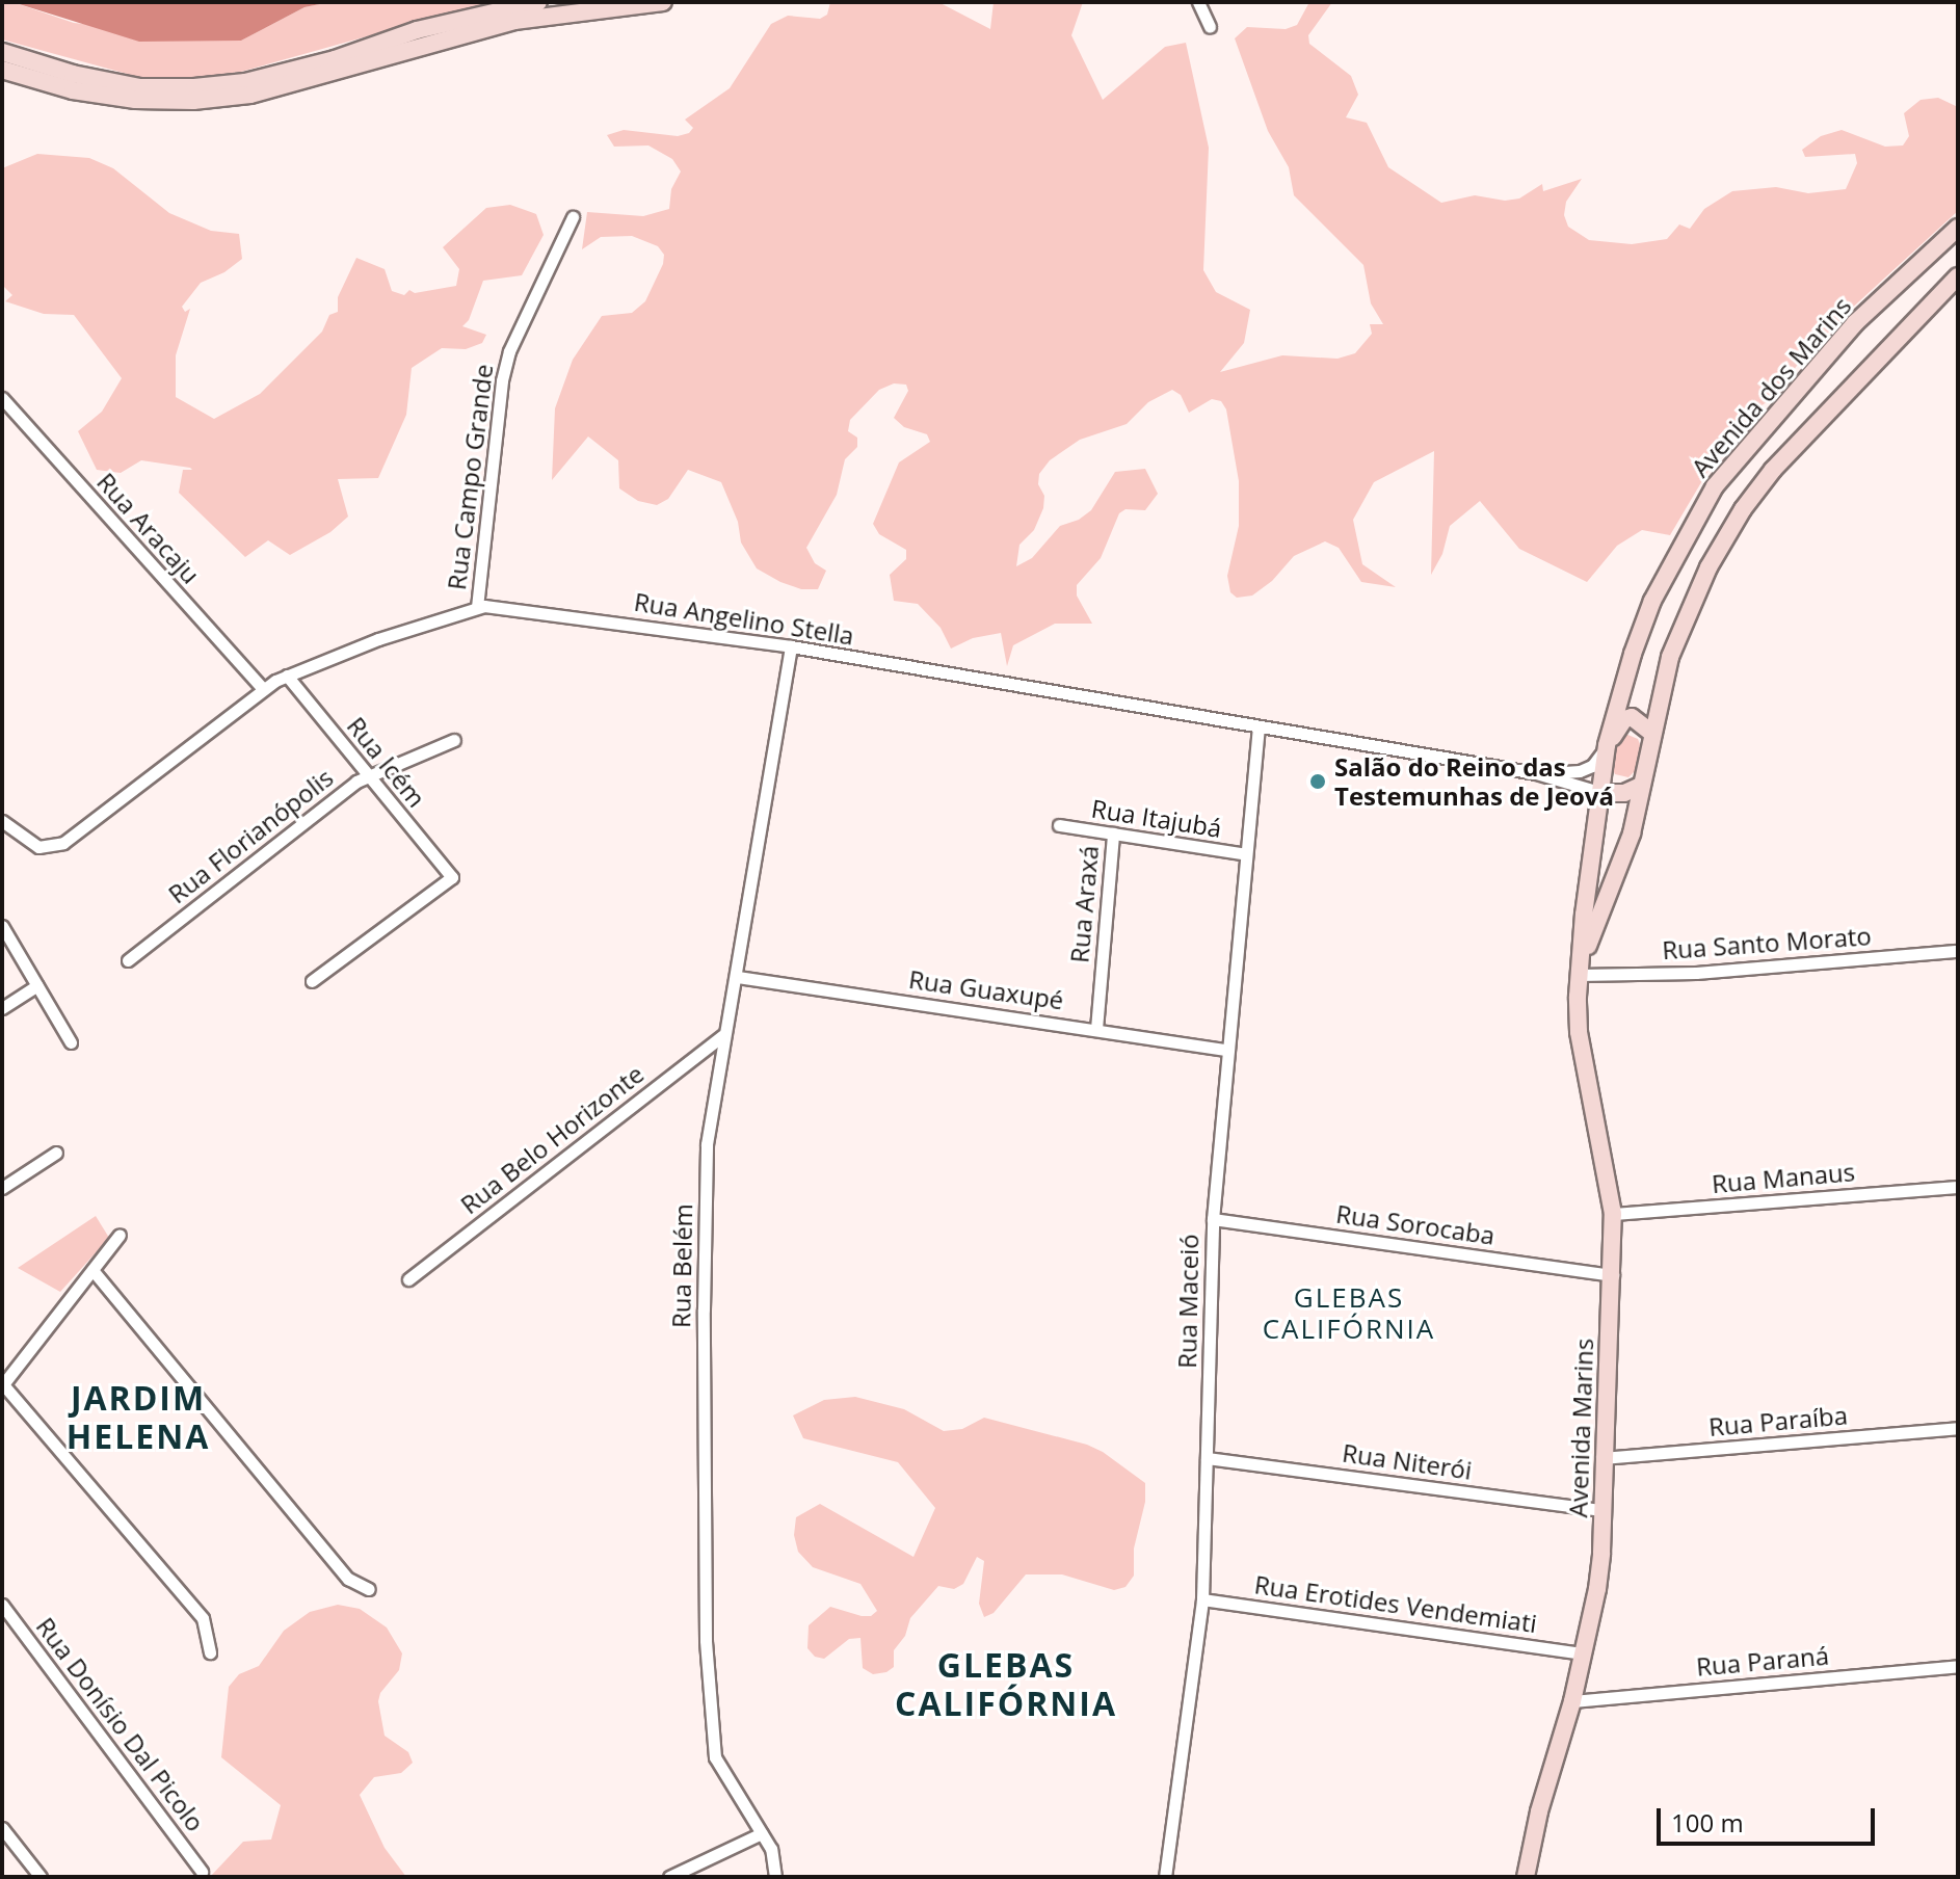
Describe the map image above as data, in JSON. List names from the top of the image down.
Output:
{
  "streets": {
    "street": [
      "Avenida dos Marins",
      "Rua Campo Grande",
      "Rua Aracaju",
      "Rua Angelino Stella",
      "Rua Icém",
      "Rua Itajubá",
      "Rua Florianópolis",
      "Rua Araxá",
      "Rua Santo Morato",
      "Rua Guaxupé",
      "Rua Belo Horizonte",
      "Rua Manaus",
      "Rua Sorocaba",
      "Rua Belém",
      "Rua Maceió",
      "Rua Paraíba",
      "Avenida Marins",
      "Rua Niterói",
      "Rua Erotides Vendemiati",
      "Rua Paraná",
      "Rua Donísio Dal Picolo"
    ]
  },
  "crossings": [
    ["Avenida dos Marins", "Rua Santo Morato"],
    ["Avenida dos Marins", "Avenida Marins"],
    ["Rua Campo Grande", "Rua Angelino Stella"],
    ["Rua Aracaju", "Rua Angelino Stella"],
    ["Rua Angelino Stella", "Rua Icém"],
    ["Rua Angelino Stella", "Rua Belém"],
    ["Rua Angelino Stella", "Rua Maceió"],
    ["Rua Icém", "Rua Florianópolis"],
    ["Rua Itajubá", "Rua Araxá"],
    ["Rua Itajubá", "Rua Maceió"],
    ["Rua Araxá", "Rua Guaxupé"],
    ["Rua Santo Morato", "Avenida Marins"],
    ["Rua Guaxupé", "Rua Belém"],
    ["Rua Guaxupé", "Rua Maceió"],
    ["Rua Belo Horizonte", "Rua Belém"],
    ["Rua Manaus", "Avenida Marins"],
    ["Rua Sorocaba", "Rua Maceió"],
    ["Rua Sorocaba", "Avenida Marins"],
    ["Rua Maceió", "Rua Niterói"],
    ["Rua Maceió", "Rua Erotides Vendemiati"],
    ["Rua Paraíba", "Avenida Marins"],
    ["Avenida Marins", "Rua Niterói"],
    ["Avenida Marins", "Rua Erotides Vendemiati"],
    ["Avenida Marins", "Rua Paraná"]
  ],
  "districts": ["GLEBAS CALIFÓRNIA", "JARDIM HELENA", "GLEBAS CALIFÓRNIA"],
  "places": ["Salão do Reino das Testemunhas de Jeová"],
  "scale_bar": "100 m"
}
